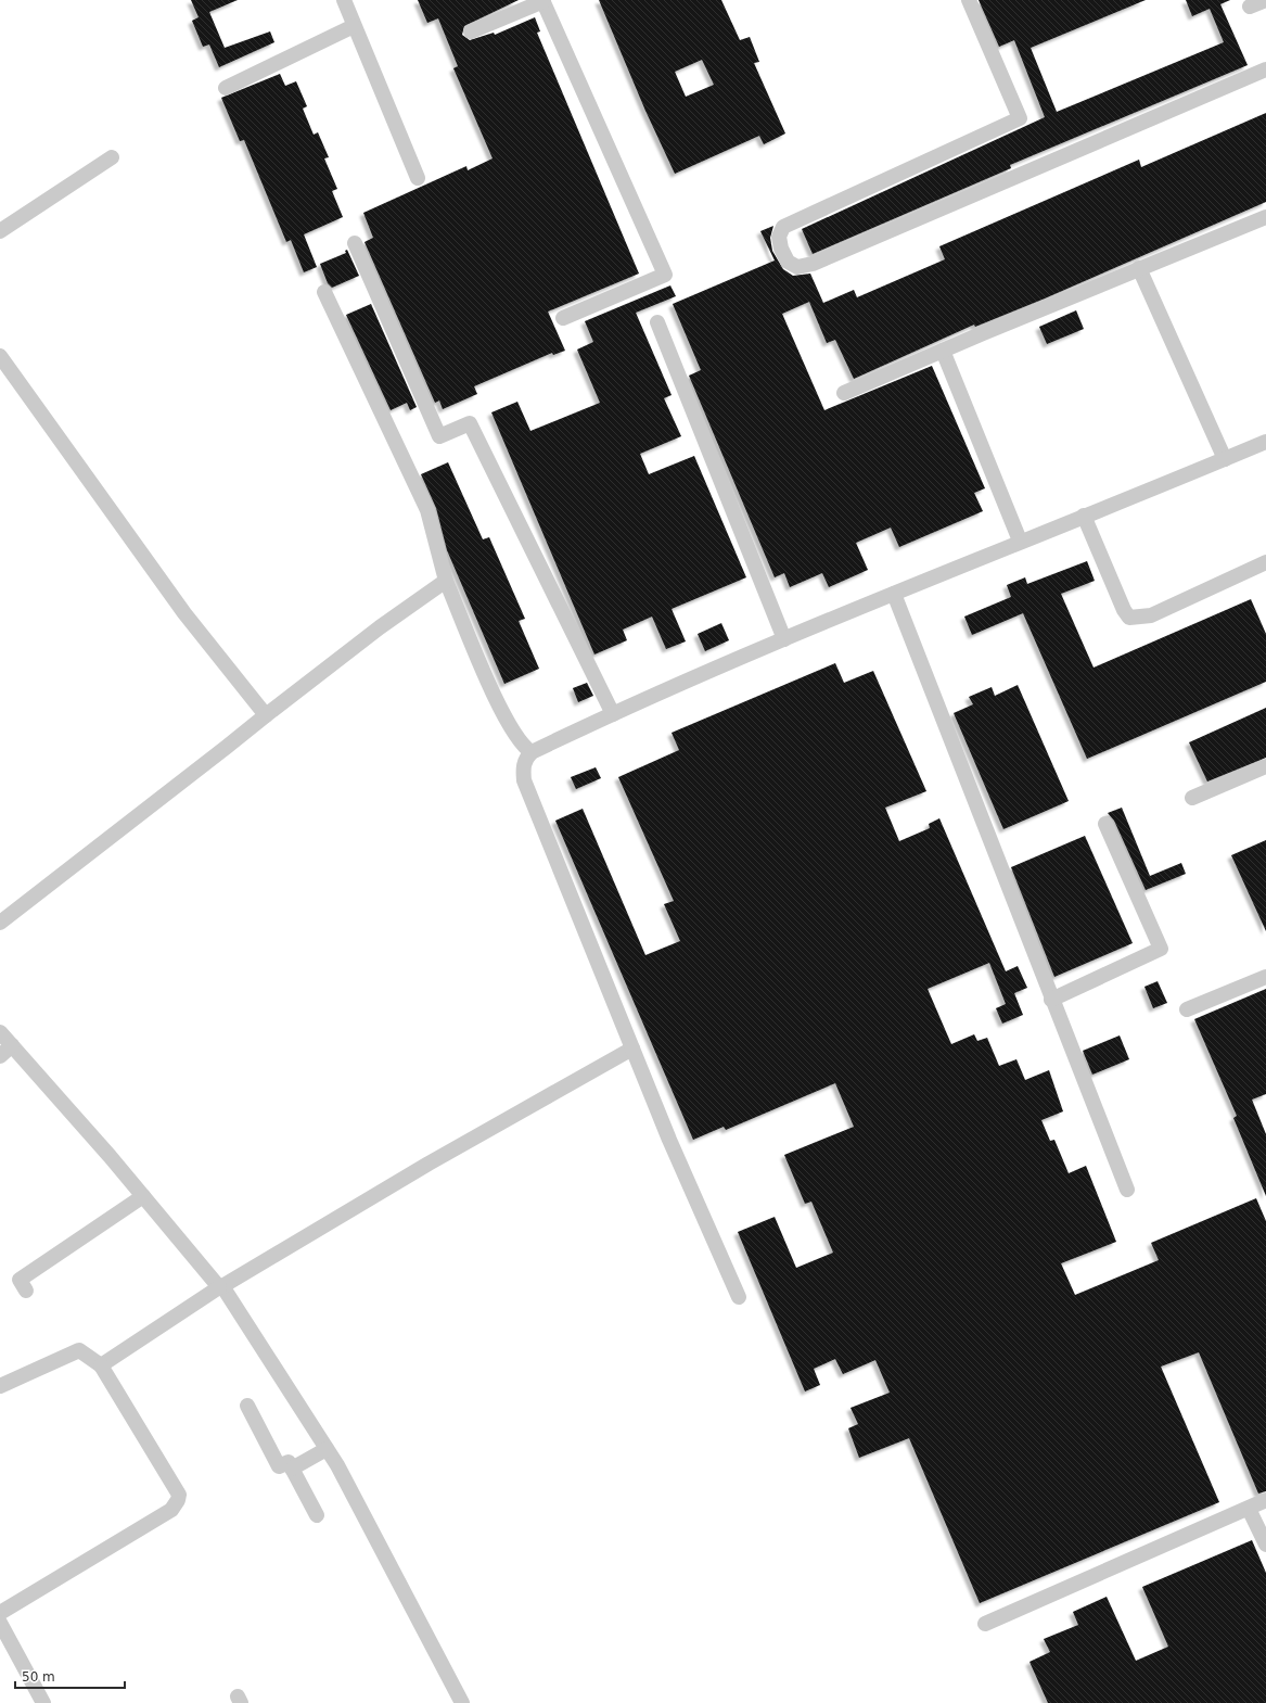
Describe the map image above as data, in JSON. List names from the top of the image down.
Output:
{
  "scale_bar": "50 m"
}
